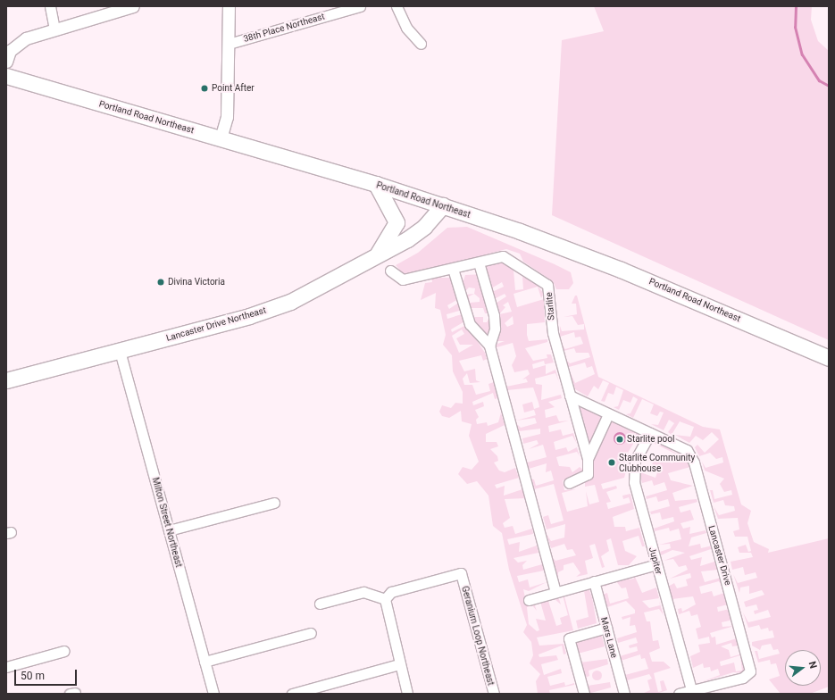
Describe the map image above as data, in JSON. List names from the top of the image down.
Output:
{
  "streets": {
    "main road": ["Portland Road Northeast", "Lancaster Drive Northeast"],
    "street": [
      "38th Place Northeast",
      "Starlite",
      "Milton Street Northeast",
      "Lancaster Drive",
      "Jupiter",
      "Geranium Loop Northeast",
      "Mars Lane"
    ]
  },
  "crossings": [
    ["Portland Road Northeast", "Lancaster Drive Northeast"],
    ["Starlite", "Lancaster Drive"],
    ["Lancaster Drive Northeast", "Milton Street Northeast"],
    ["Lancaster Drive", "Jupiter"]
  ],
  "places": [
    "Point After",
    "Divina Victoria",
    "Starlite pool",
    "Starlite Community Clubhouse"
  ],
  "scale_bar": "50 m",
  "north": "right"
}
